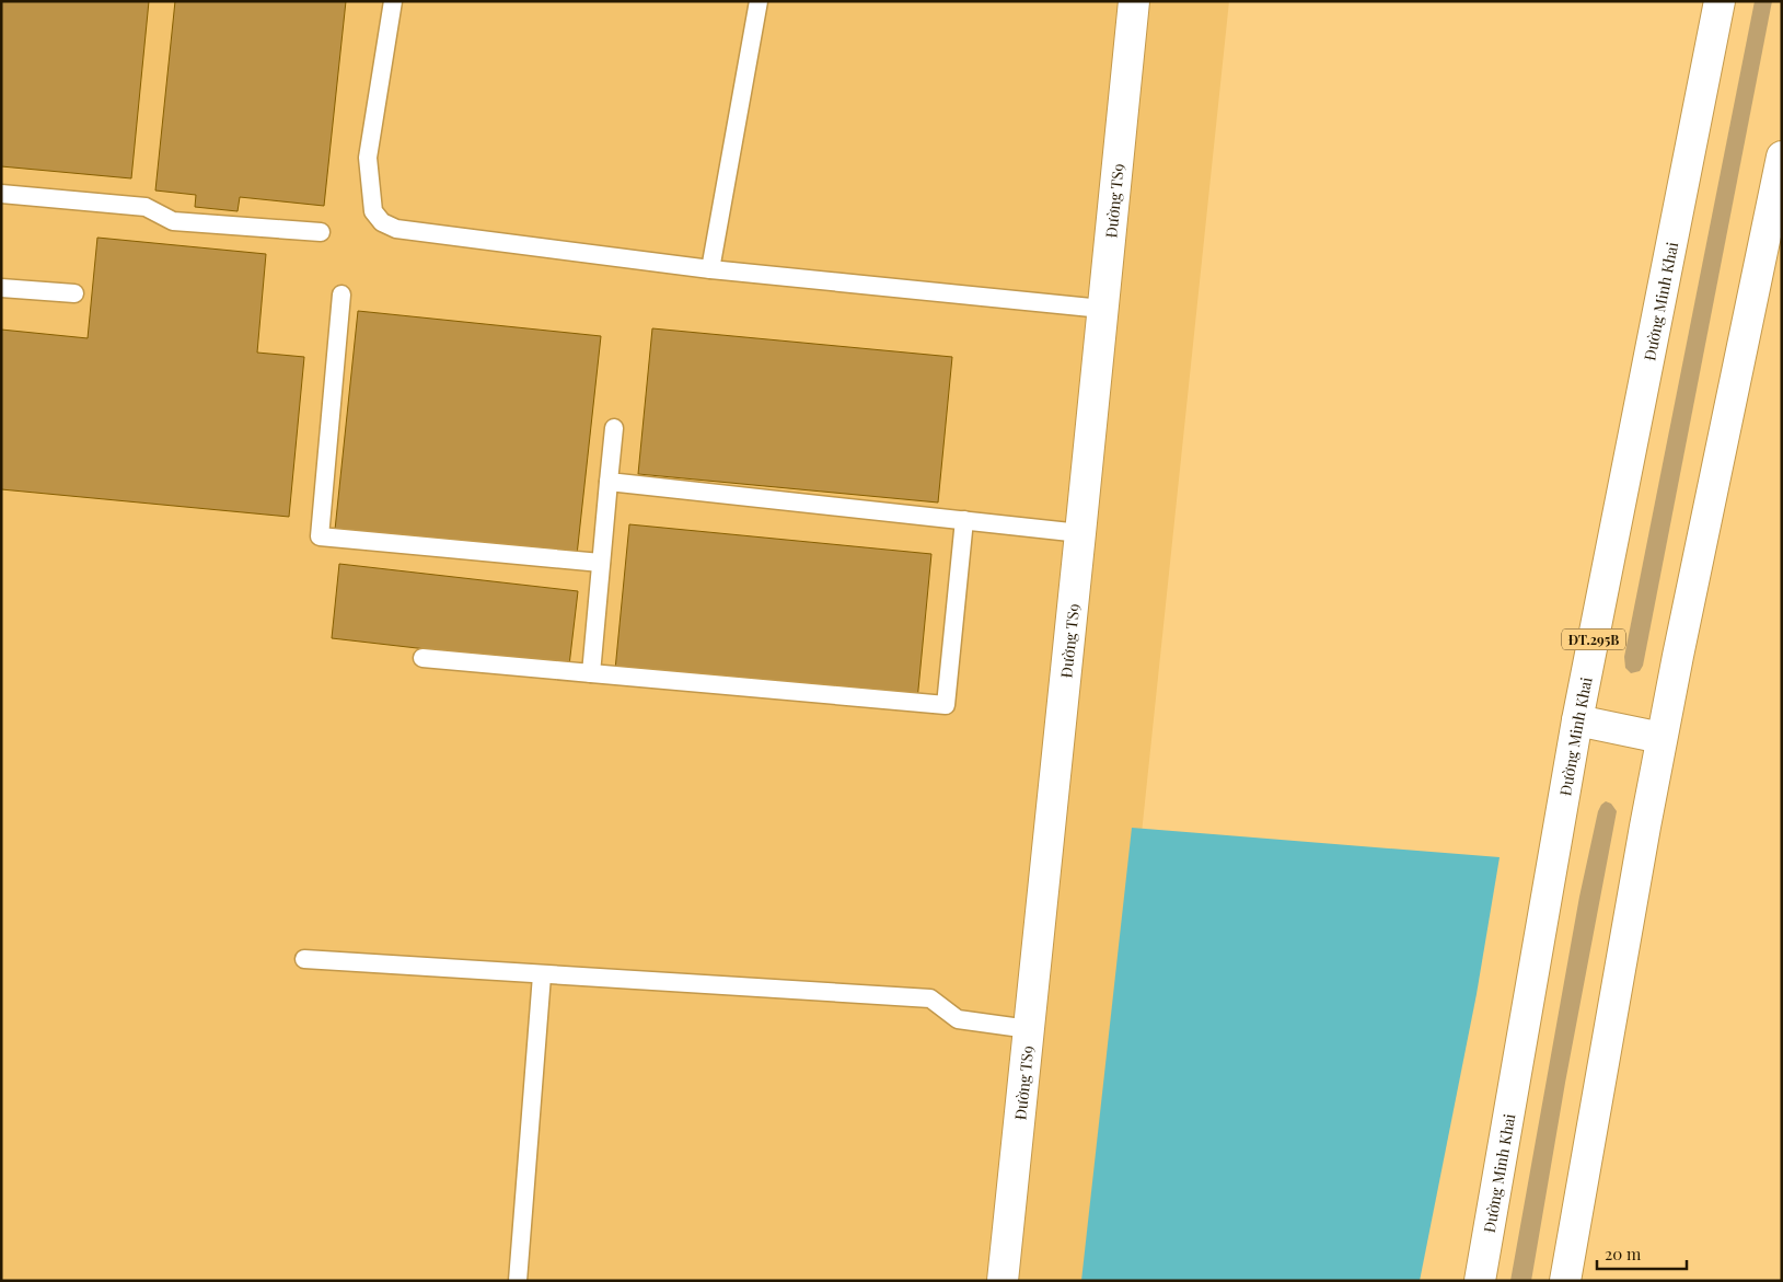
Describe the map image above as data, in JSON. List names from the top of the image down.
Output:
{
  "streets": {
    "main road": ["Đường TS9", "Đường Minh Khai", "ĐT.295B"]
  },
  "scale_bar": "20 m"
}
